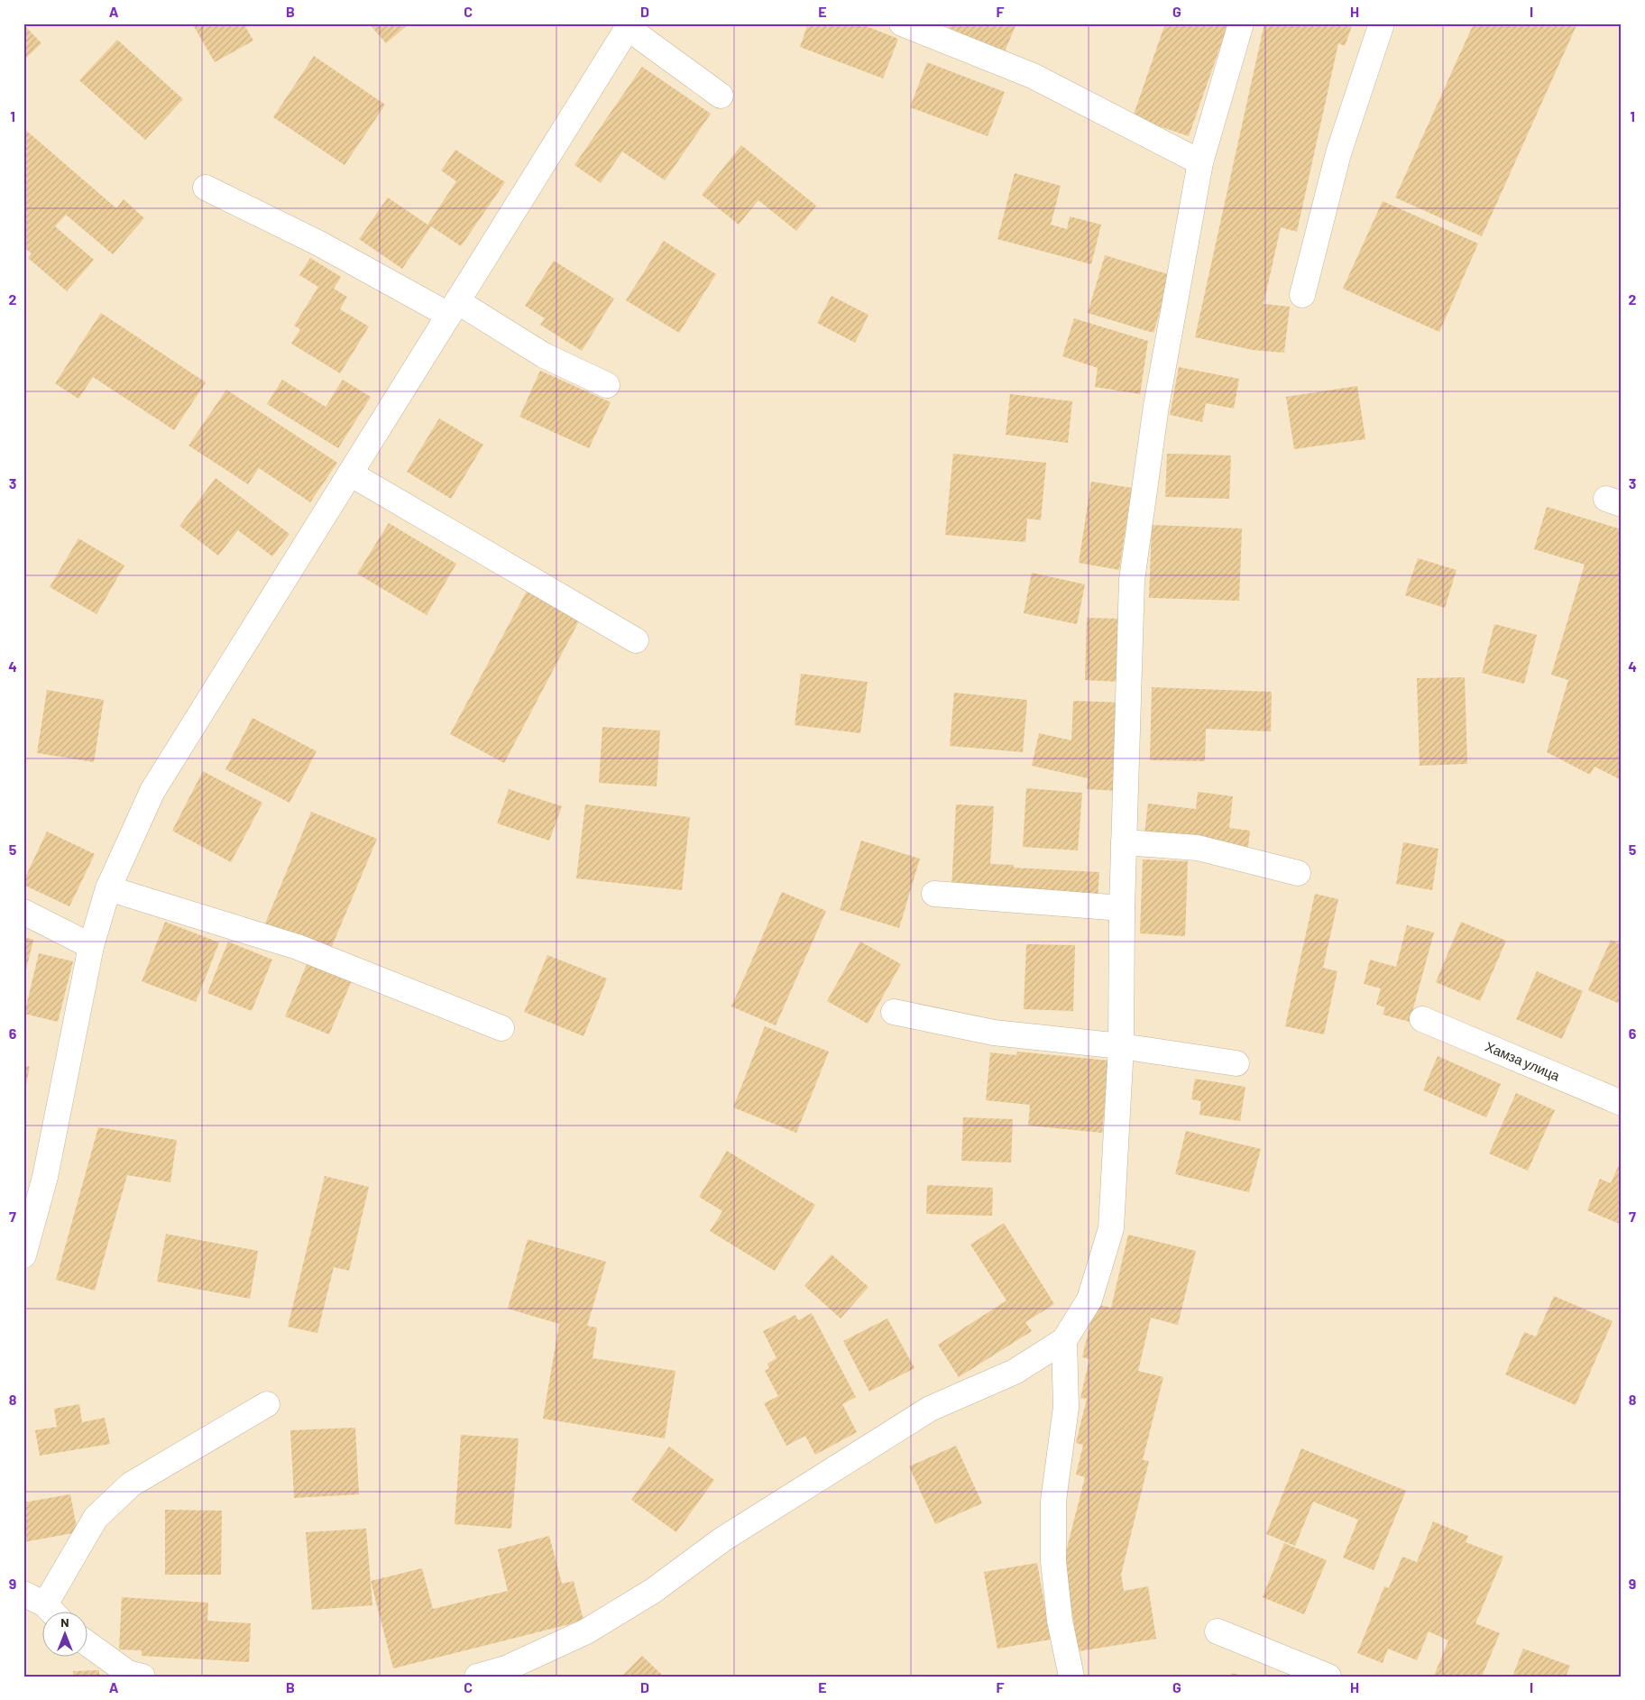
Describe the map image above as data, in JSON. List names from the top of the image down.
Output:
{
  "streets": {
    "street": ["Хамза улица"]
  },
  "north": "top",
  "grid": {
    "columns": [
      "A",
      "B",
      "C",
      "D",
      "E",
      "F",
      "G",
      "H",
      "I"
    ],
    "rows": [
      "1",
      "2",
      "3",
      "4",
      "5",
      "6",
      "7",
      "8",
      "9"
    ]
  }
}
